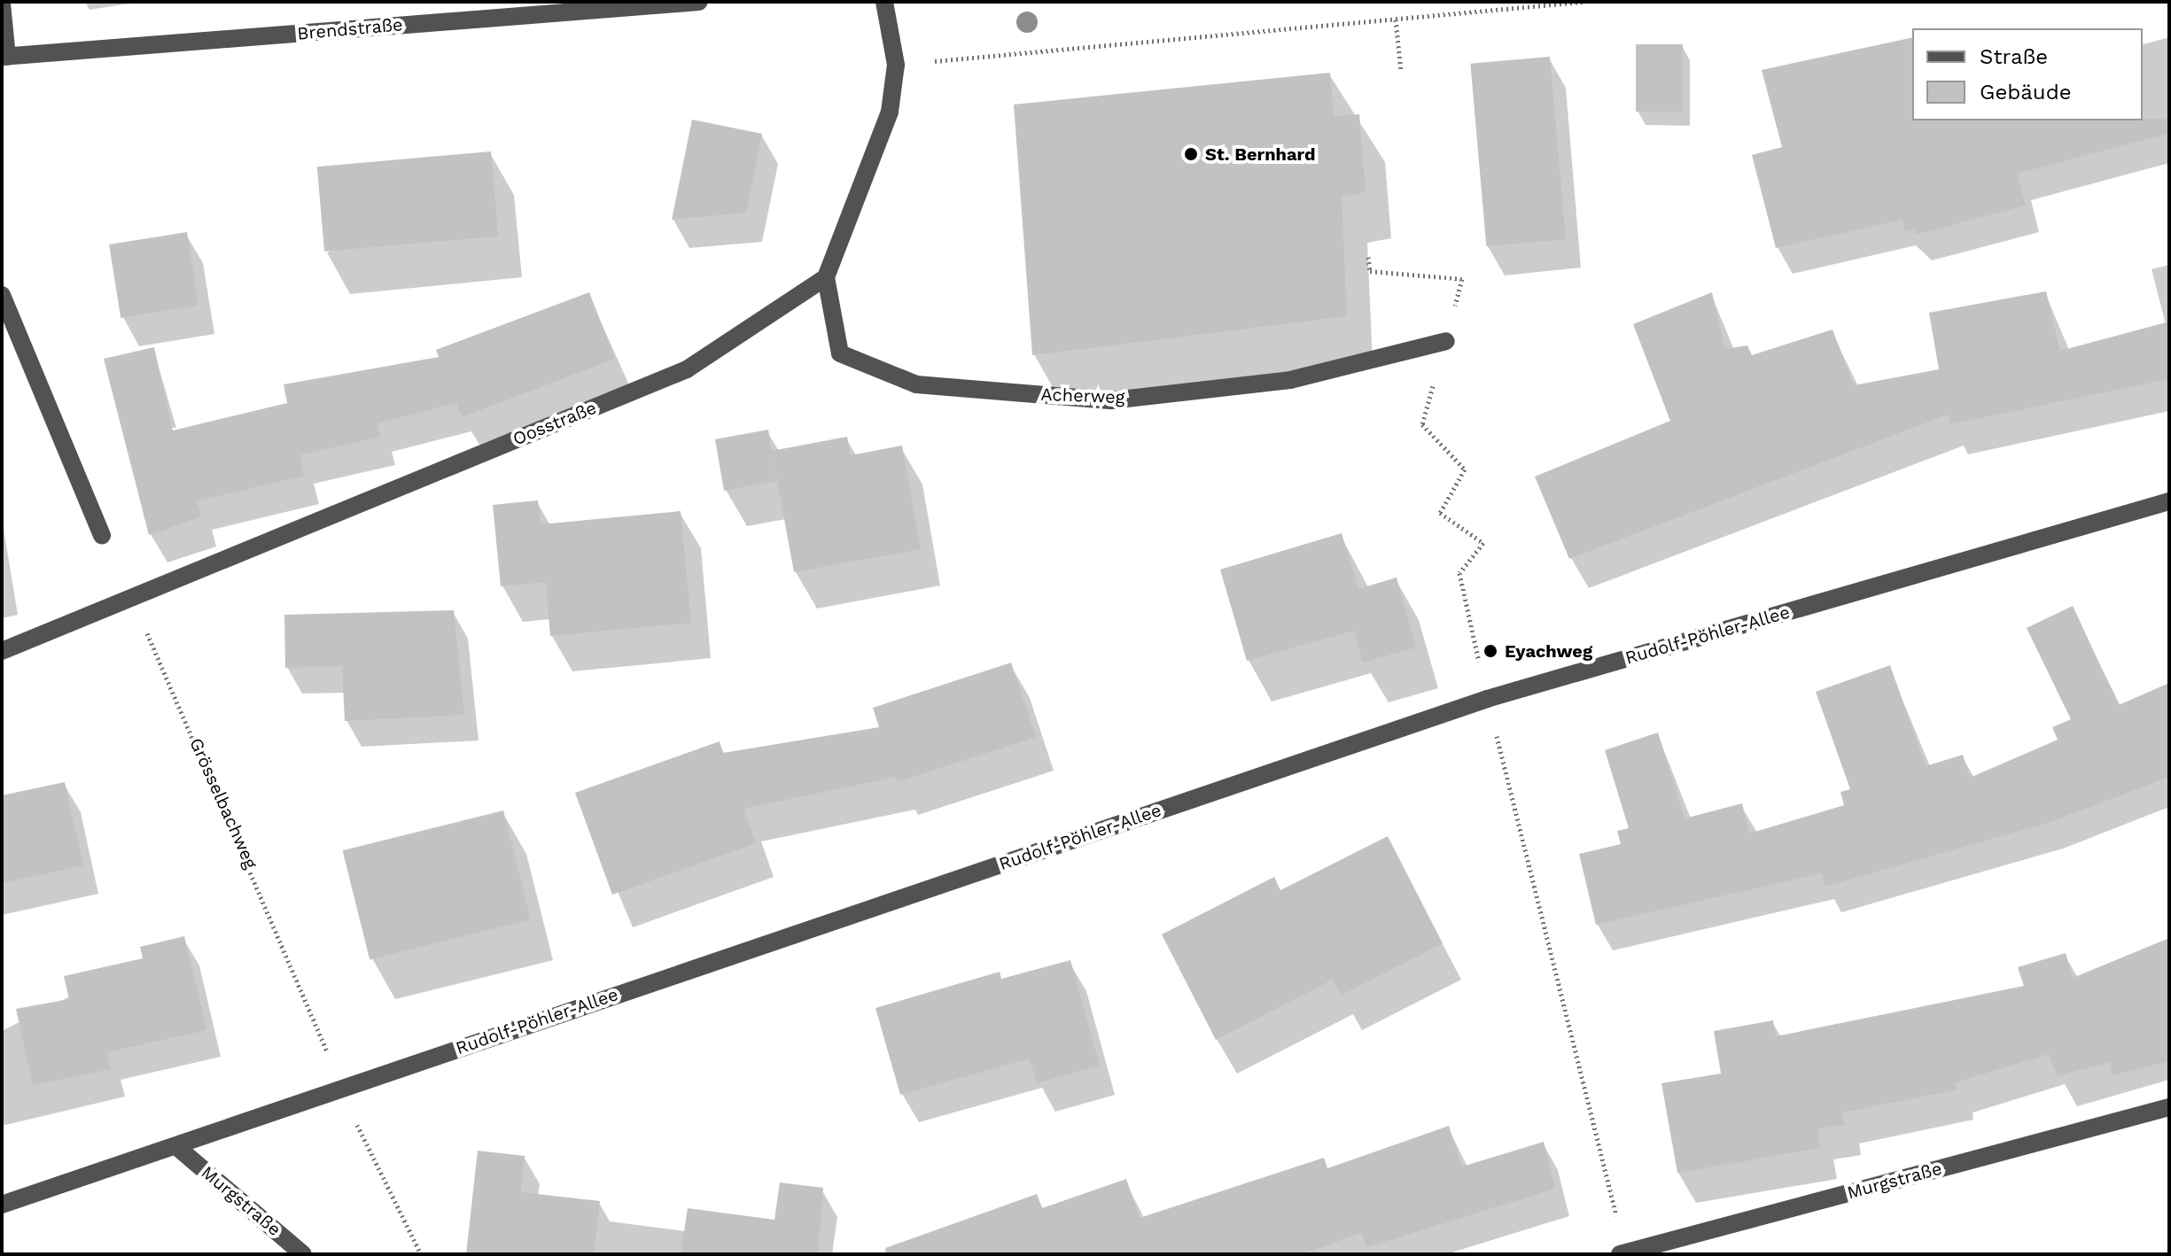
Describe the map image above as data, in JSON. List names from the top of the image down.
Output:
{
  "streets": {
    "street": [
      "Brendstraße",
      "Acherweg",
      "Oosstraße",
      "Rudolf-Pöhler-Allee",
      "Murgstraße"
    ],
    "path": ["Grösselbachweg"]
  },
  "crossings": [
    ["Acherweg", "Oosstraße"],
    ["Oosstraße", "Grösselbachweg"],
    ["Rudolf-Pöhler-Allee", "Murgstraße"]
  ],
  "places": ["St. Bernhard", "Eyachweg"],
  "legend": ["Straße", "Gebäude"]
}
